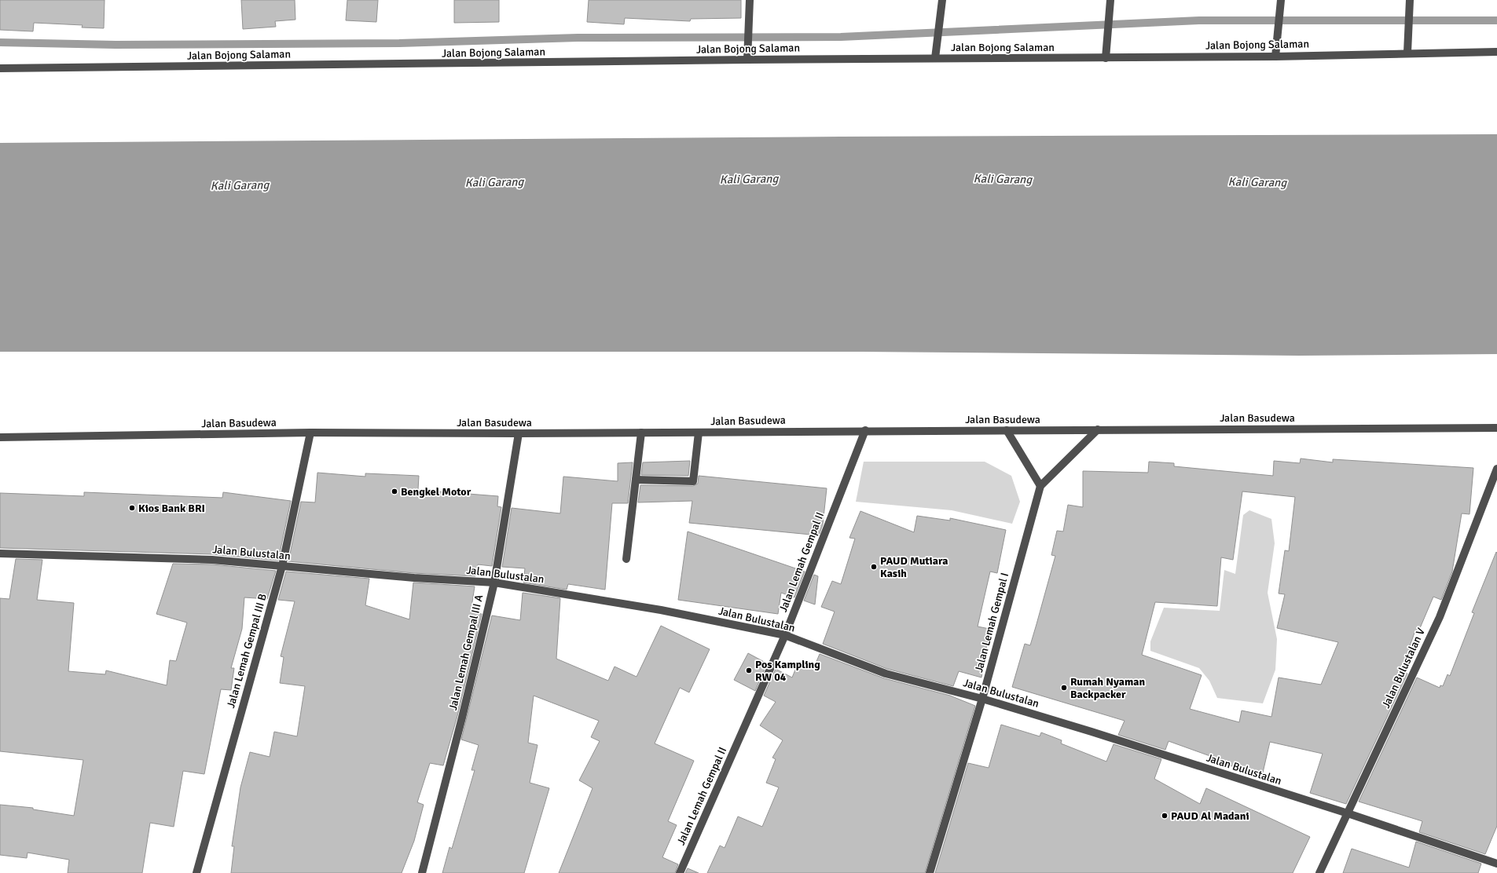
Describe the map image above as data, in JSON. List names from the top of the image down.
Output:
{
  "streets": {
    "street": [
      "Jalan Bojong Salaman",
      "Jalan Basudewa",
      "Jalan Bulustalan",
      "Jalan Lemah Gempal II",
      "Jalan Lemah Gempal I",
      "Jalan Lemah Gempal III B",
      "Jalan Lemah Gempal III A",
      "Jalan Bulustalan V"
    ]
  },
  "crossings": [
    ["Jalan Basudewa", "Jalan Lemah Gempal II"],
    ["Jalan Basudewa", "Jalan Lemah Gempal III B"],
    ["Jalan Basudewa", "Jalan Lemah Gempal III A"],
    ["Jalan Bulustalan", "Jalan Lemah Gempal II"],
    ["Jalan Bulustalan", "Jalan Lemah Gempal I"],
    ["Jalan Bulustalan", "Jalan Lemah Gempal III B"],
    ["Jalan Bulustalan", "Jalan Lemah Gempal III A"],
    ["Jalan Bulustalan", "Jalan Bulustalan V"]
  ],
  "water": ["Kali Garang"],
  "places": [
    "Bengkel Motor",
    "Kios Bank BRI",
    "PAUD Mutiara Kasih",
    "Pos Kampling RW 04",
    "Rumah Nyaman Backpacker",
    "PAUD Al Madani"
  ]
}
